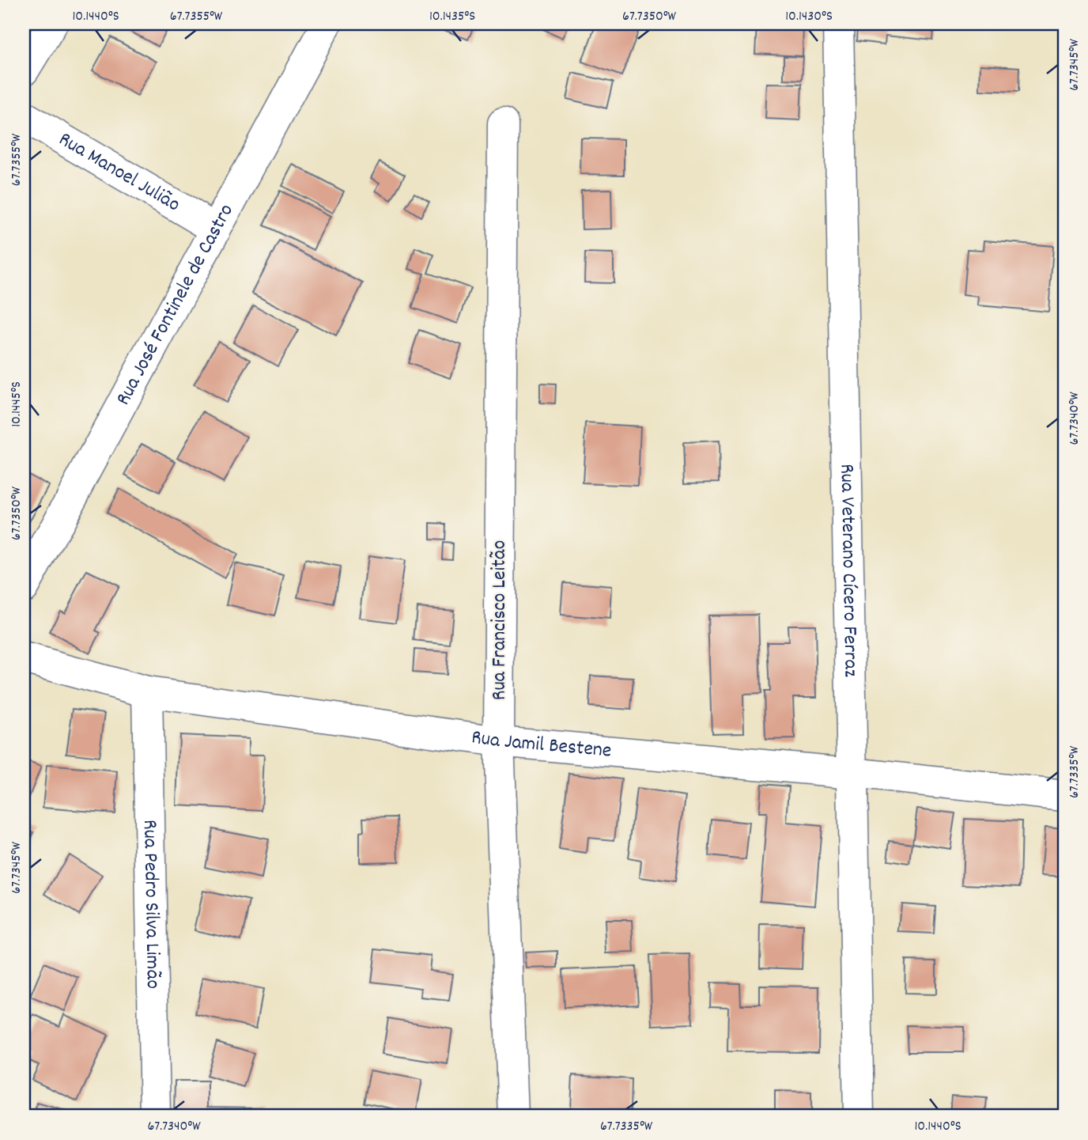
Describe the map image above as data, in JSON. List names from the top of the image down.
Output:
{
  "streets": {
    "street": [
      "Rua Manoel Julião",
      "Rua José Fontinele de Castro",
      "Rua Veterano Cícero Ferraz",
      "Rua Francisco Leitão",
      "Rua Jamil Bestene",
      "Rua Pedro Silva Limão"
    ]
  },
  "crossings": [
    ["Rua Manoel Julião", "Rua José Fontinele de Castro"],
    ["Rua Veterano Cícero Ferraz", "Rua Jamil Bestene"],
    ["Rua Francisco Leitão", "Rua Jamil Bestene"],
    ["Rua Jamil Bestene", "Rua Pedro Silva Limão"]
  ],
  "coordinates": [
    "10.1440°S",
    "67.7355°W",
    "10.1435°S",
    "67.7350°W",
    "10.1430°S",
    "67.7345°W",
    "10.1445°S",
    "67.7340°W",
    "67.7335°W"
  ]
}
